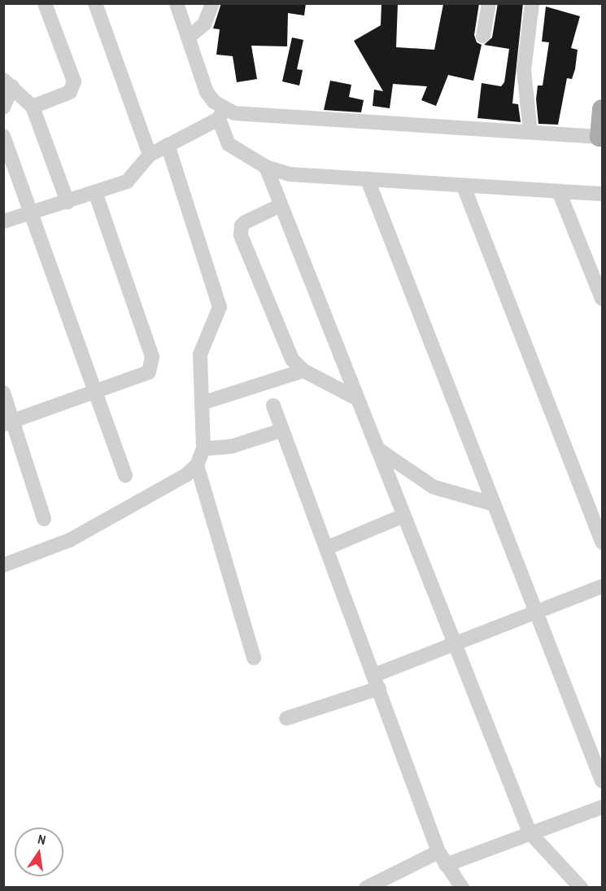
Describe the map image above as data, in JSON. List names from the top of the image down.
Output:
{
  "north": "top"
}
